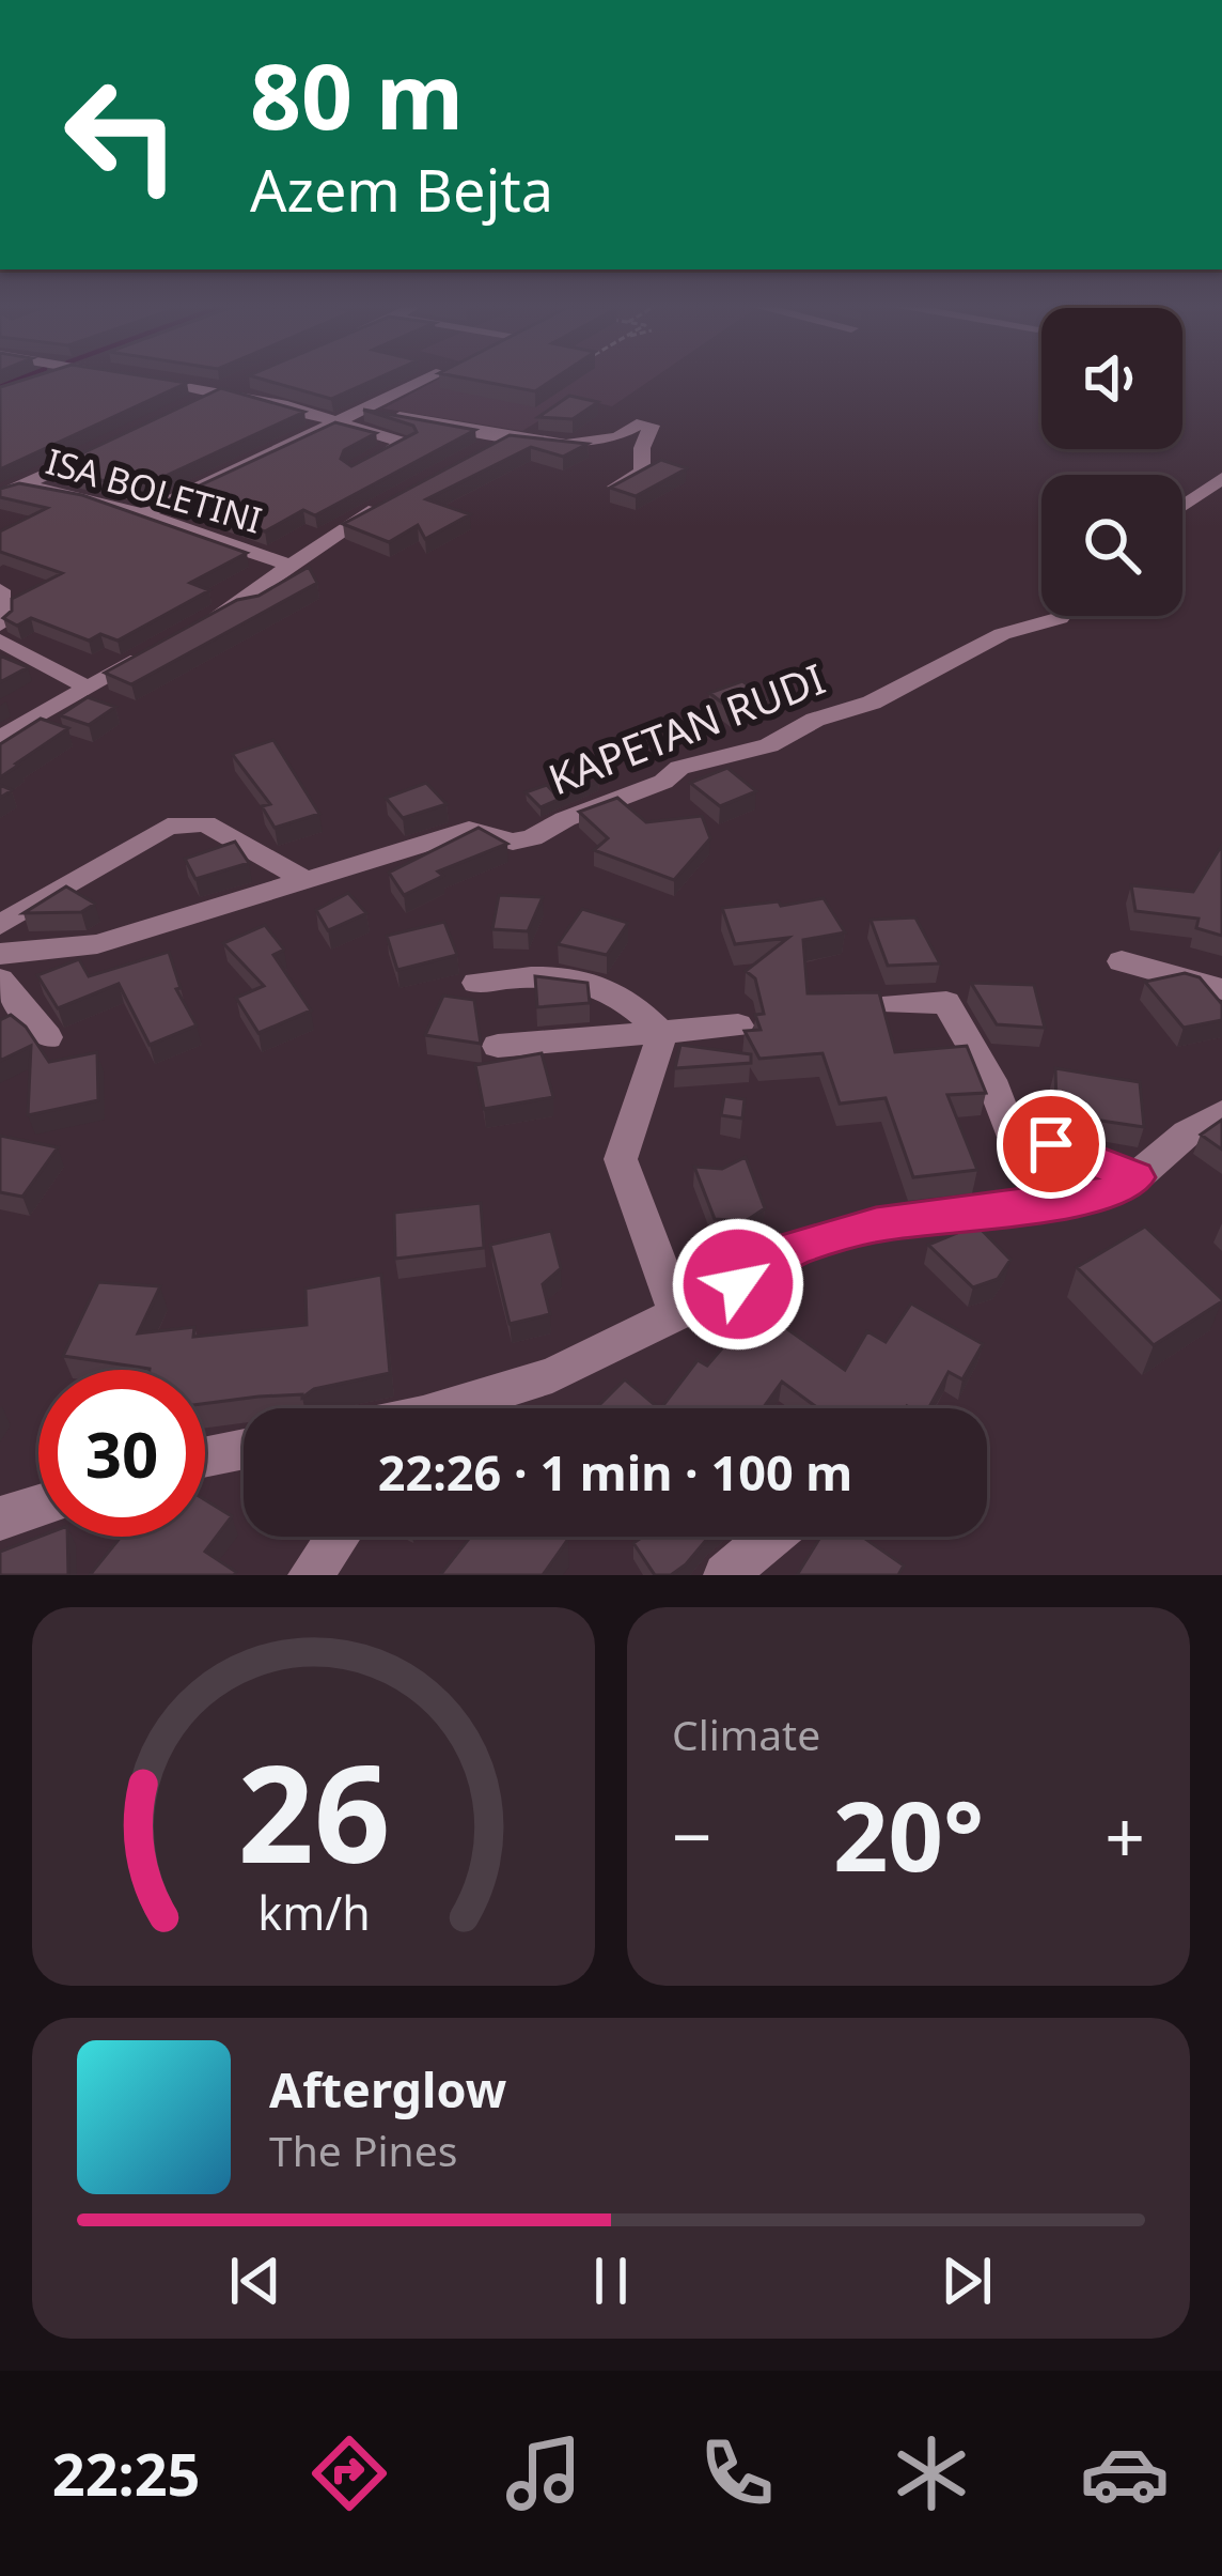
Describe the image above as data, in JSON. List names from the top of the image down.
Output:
{
  "streets": {
    "street": ["ISA BOLETINI", "KAPETAN RUDI"]
  },
  "page": {
    "turn": ["80 m", "Azem Bejta"],
    "limit": "30",
    "trip": "22:26 · 1 min · 100 m",
    "tile": "Climate",
    "heat": ["−", "20°", "+"],
    "song": ["Afterglow", "The Pines"],
    "tabs": "22:25",
    "gauge": ["26", "km/h"]
  }
}
